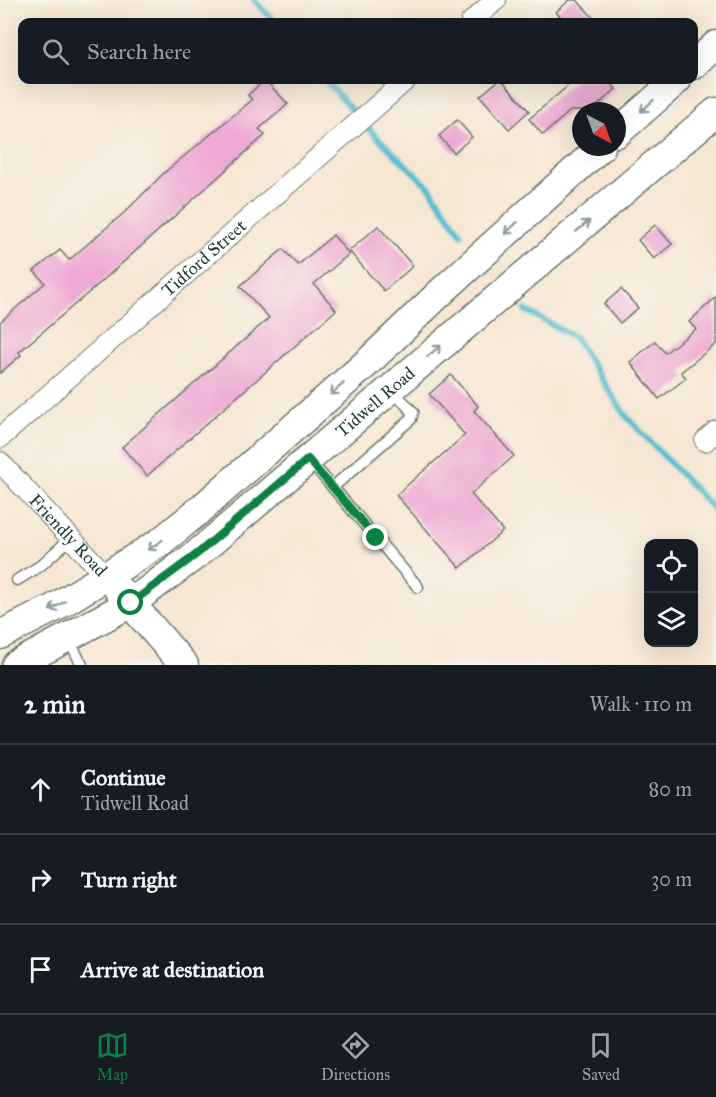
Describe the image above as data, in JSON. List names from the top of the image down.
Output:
{
  "streets": {
    "main road": ["Tidwell Road", "Friendly Road"],
    "street": ["Tidford Street"]
  },
  "crossings": [
    ["Tidwell Road", "Friendly Road"]
  ],
  "north": "bottom right",
  "page": {
    "search": "Search here",
    "heading": ["2 min", "Walk · 110 m"],
    "list": [
      ["Continue", "Tidwell Road", "80 m"],
      ["Turn right", "30 m"],
      "Arrive at destination"
    ],
    "nav": ["Map", "Directions", "Saved"]
  }
}
